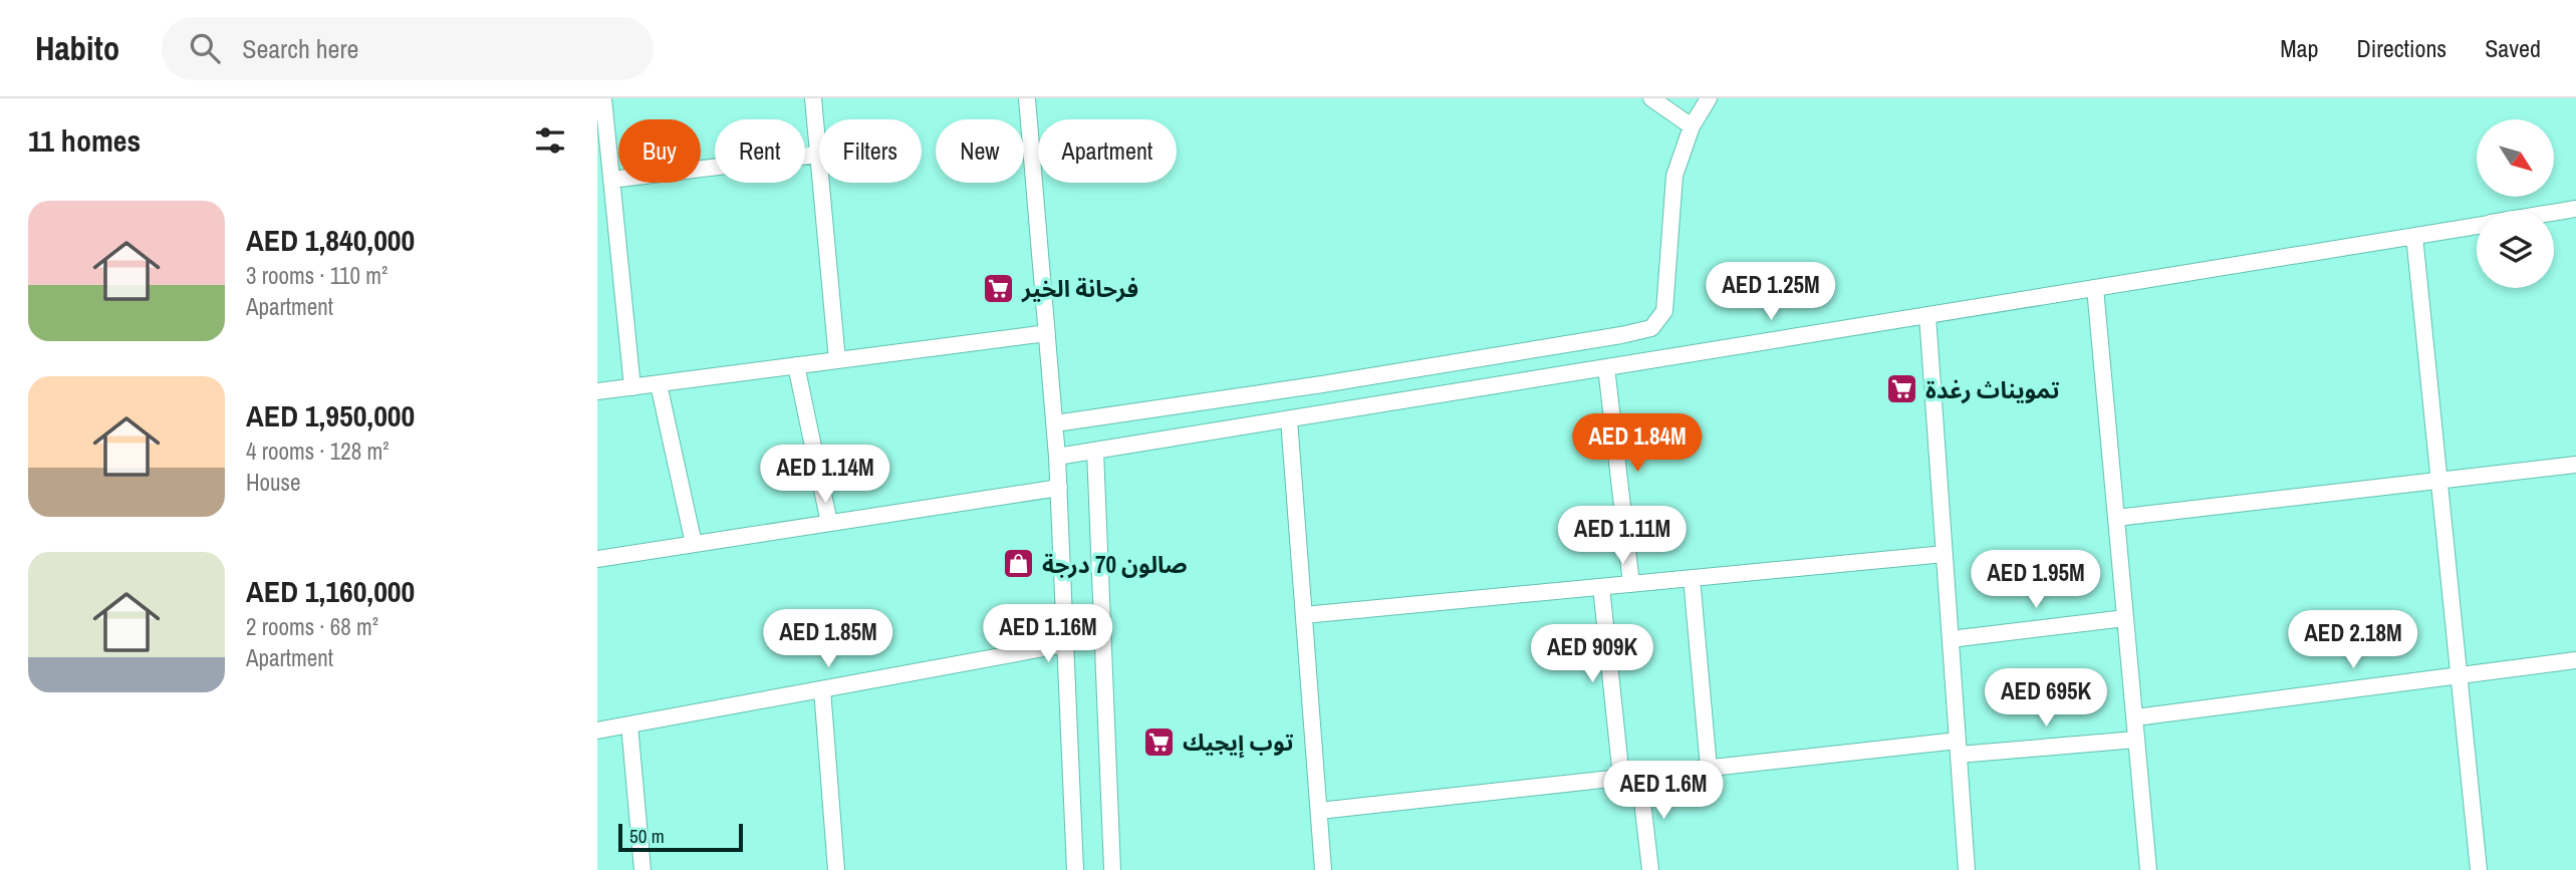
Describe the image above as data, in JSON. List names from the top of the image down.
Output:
{
  "places": {
    "supermarket": ["فرحانة الخير", "تمويناث رغدة", "توب إيجيك"],
    "shop": ["صالون 70 درجة"]
  },
  "scale_bar": "50 m",
  "north": "bottom right",
  "page": {
    "header": "Habito",
    "search": "Search here",
    "nav": ["Map", "Directions", "Saved"],
    "heading": "11 homes",
    "chip": [
      "Buy",
      "Rent",
      "Filters",
      "New",
      "Apartment"
    ],
    "list": [
      {
        "name": "AED 1,840,000",
        "note": "3 rooms · 110 m² · Apartment"
      },
      {
        "name": "AED 1,950,000",
        "note": "4 rooms · 128 m² · House"
      },
      {
        "name": "AED 1,160,000",
        "note": "2 rooms · 68 m² · Apartment"
      }
    ],
    "price": [
      "AED 1.25M",
      "AED 1.84M",
      "AED 1.14M",
      "AED 1.11M",
      "AED 1.95M",
      "AED 1.16M",
      "AED 1.85M",
      "AED 2.18M",
      "AED 909K",
      "AED 695K",
      "AED 1.6M"
    ],
    "scale": "50 m"
  }
}
